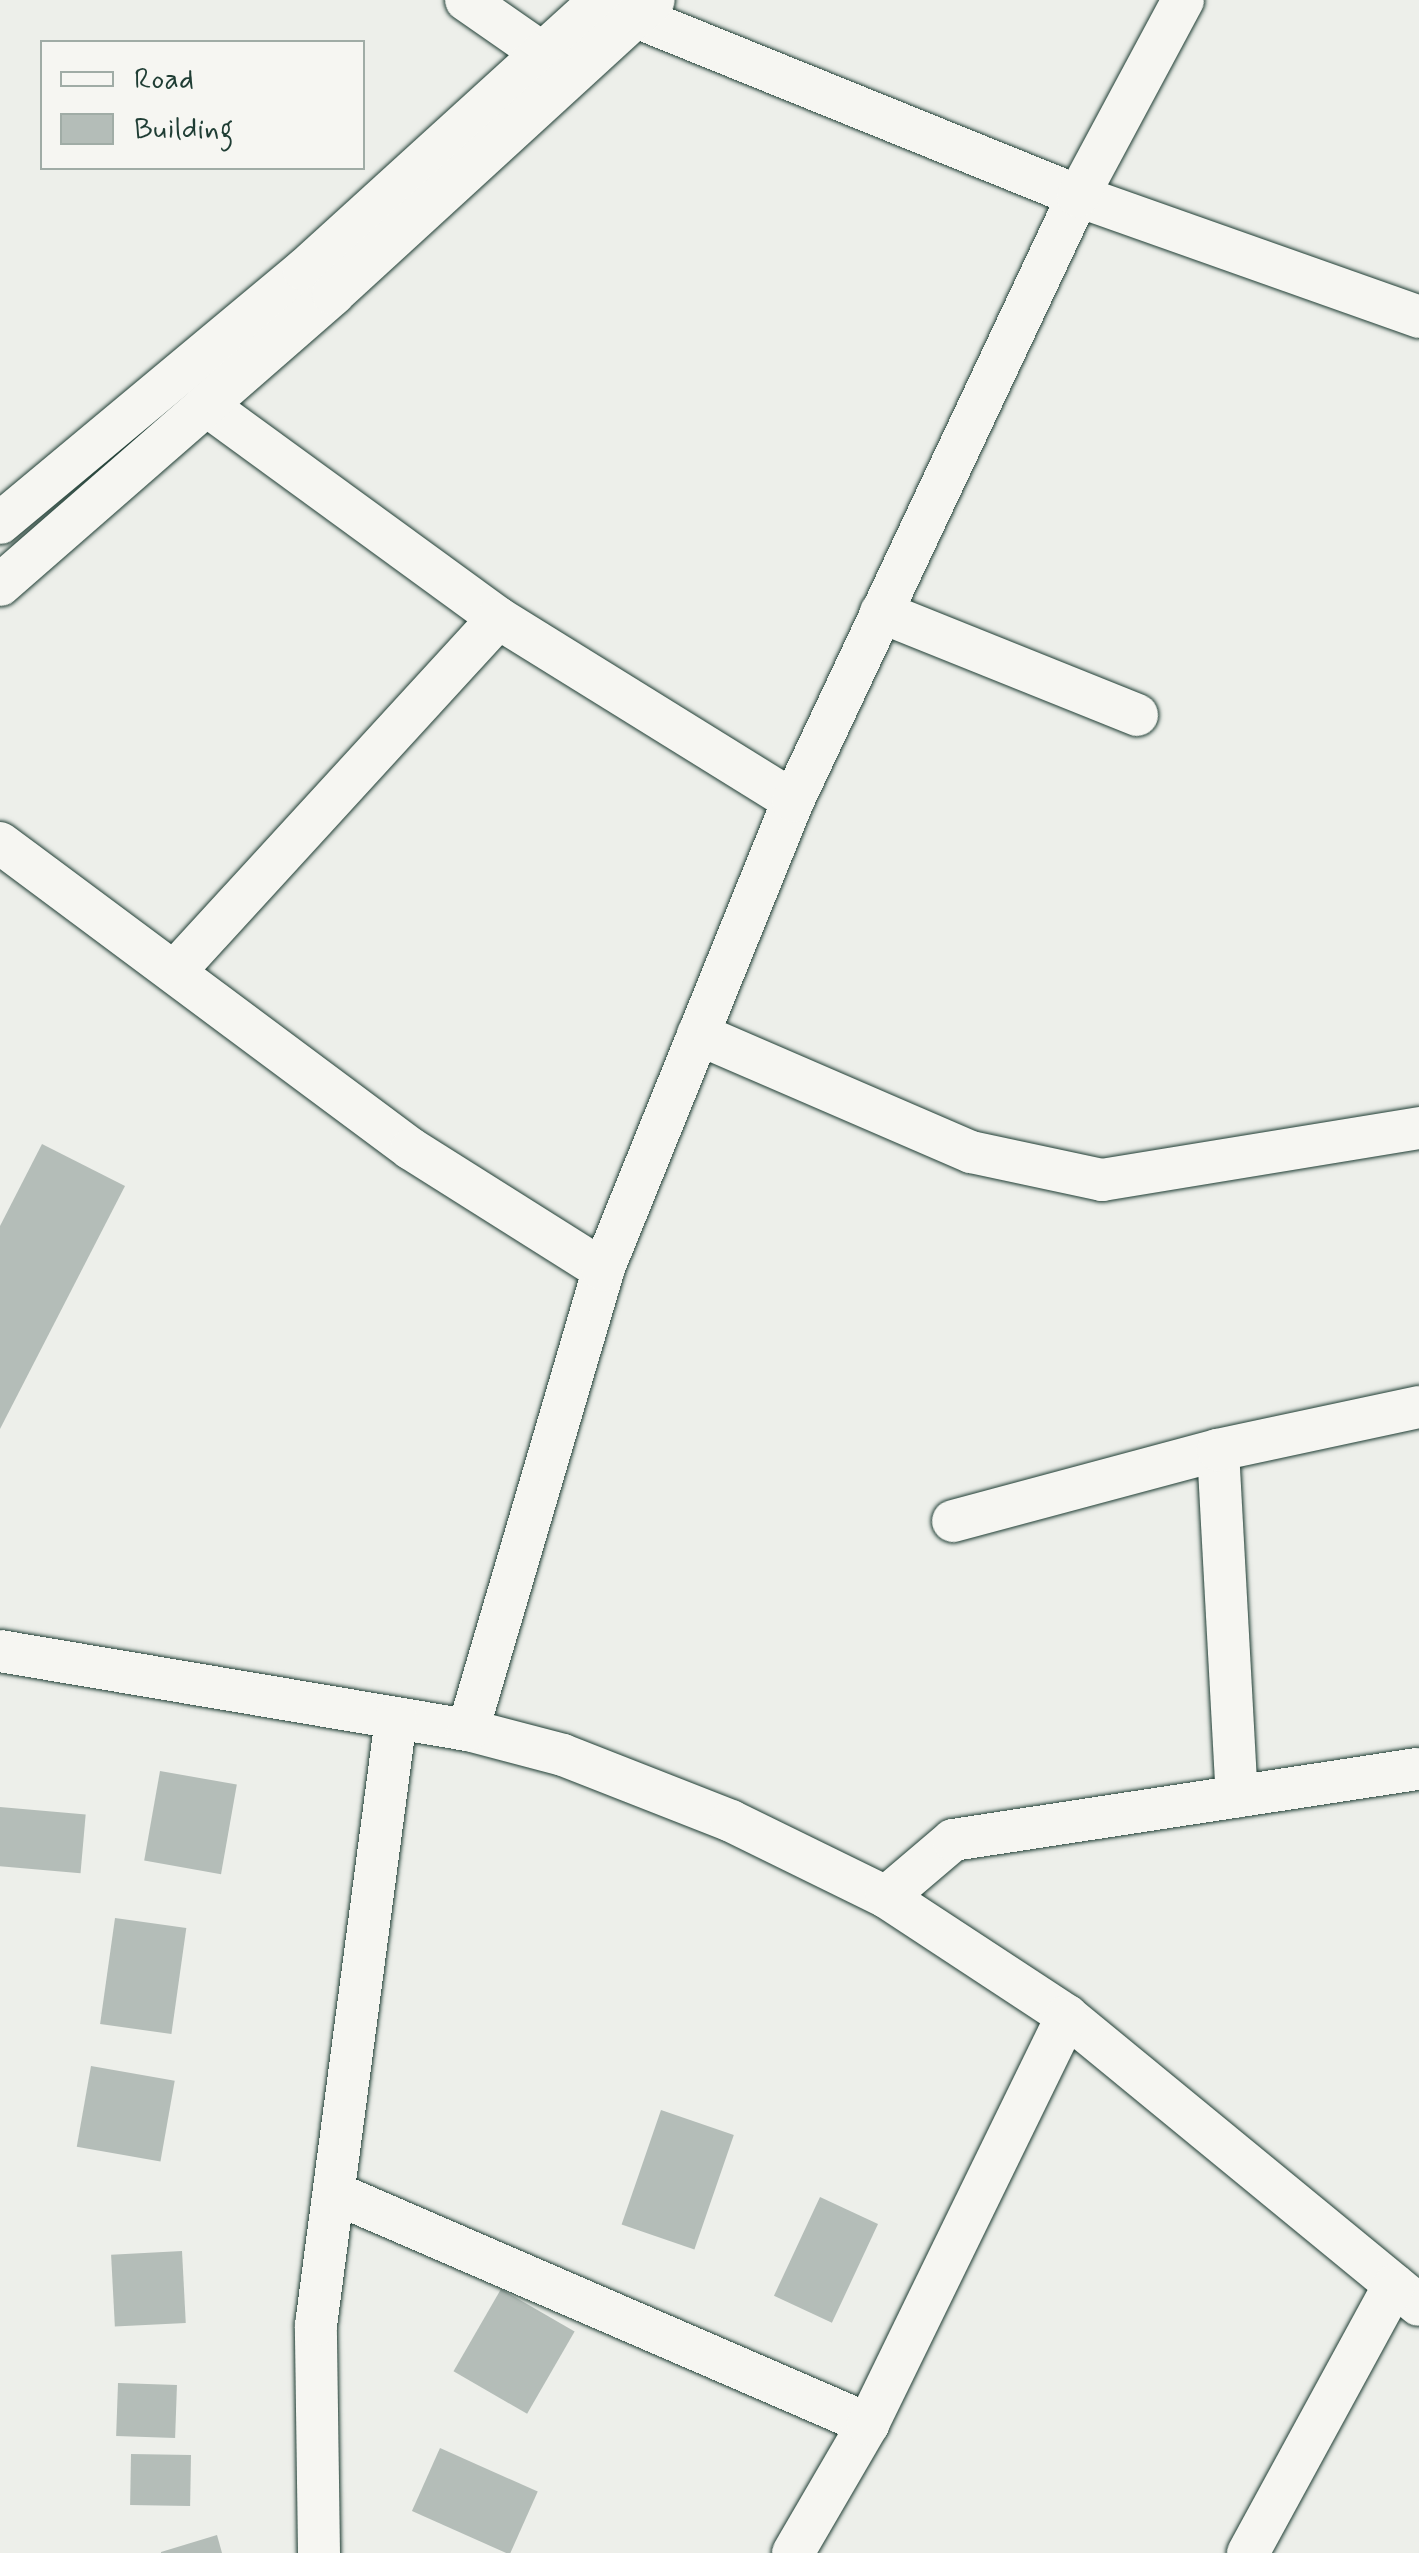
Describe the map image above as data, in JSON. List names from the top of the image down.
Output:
{
  "legend": ["Road", "Building"]
}
